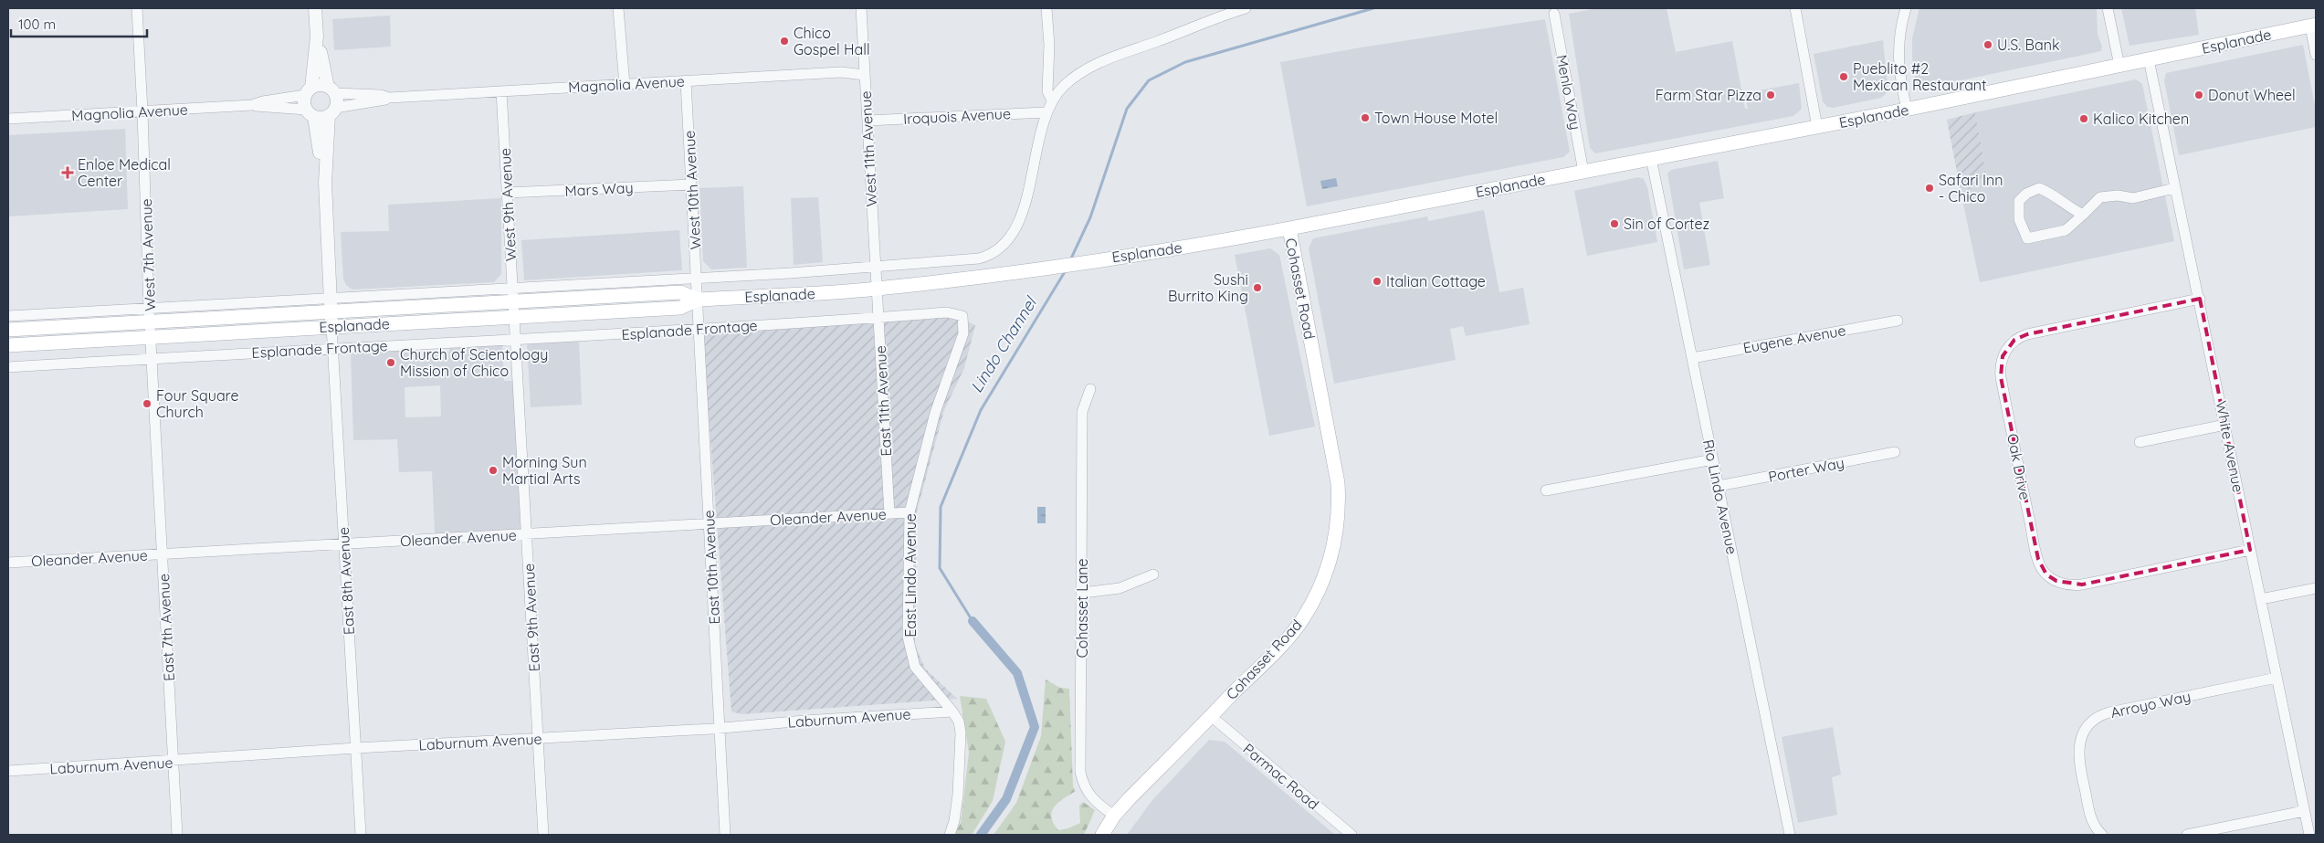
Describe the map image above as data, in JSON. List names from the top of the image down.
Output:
{
  "streets": {
    "main road": ["Esplanade", "Cohasset Road"],
    "street": [
      "Magnolia Avenue",
      "Menlo Way",
      "Iroquois Avenue",
      "West 11th Avenue",
      "Mars Way",
      "West 10th Avenue",
      "West 9th Avenue",
      "West 7th Avenue",
      "Esplanade Frontage",
      "Eugene Avenue",
      "East 11th Avenue",
      "White Avenue",
      "Oak Drive",
      "Porter Way",
      "Rio Lindo Avenue",
      "Oleander Avenue",
      "East 10th Avenue",
      "East Lindo Avenue",
      "East 8th Avenue",
      "Cohasset Lane",
      "East 9th Avenue",
      "East 7th Avenue",
      "Arroyo Way",
      "Laburnum Avenue",
      "Parmac Road"
    ]
  },
  "crossings": [
    ["Esplanade", "Menlo Way"],
    ["Esplanade", "West 11th Avenue"],
    ["Esplanade", "West 10th Avenue"],
    ["Esplanade", "West 9th Avenue"],
    ["Esplanade", "West 7th Avenue"],
    ["Esplanade", "Cohasset Road"],
    ["Esplanade", "East 11th Avenue"],
    ["Esplanade", "White Avenue"],
    ["Esplanade", "Rio Lindo Avenue"],
    ["Esplanade", "East 10th Avenue"],
    ["Esplanade", "East 8th Avenue"],
    ["Esplanade", "East 9th Avenue"],
    ["Esplanade", "East 7th Avenue"],
    ["Magnolia Avenue", "West 11th Avenue"],
    ["Magnolia Avenue", "West 10th Avenue"],
    ["Magnolia Avenue", "West 9th Avenue"],
    ["Magnolia Avenue", "West 7th Avenue"],
    ["Iroquois Avenue", "West 11th Avenue"],
    ["West 11th Avenue", "East 11th Avenue"],
    ["Mars Way", "West 10th Avenue"],
    ["Mars Way", "West 9th Avenue"],
    ["West 10th Avenue", "East 10th Avenue"],
    ["West 9th Avenue", "East 9th Avenue"],
    ["West 7th Avenue", "East 7th Avenue"],
    ["Cohasset Road", "Cohasset Lane"],
    ["Cohasset Road", "Parmac Road"],
    ["Esplanade Frontage", "East 11th Avenue"],
    ["Esplanade Frontage", "East 10th Avenue"],
    ["Esplanade Frontage", "East Lindo Avenue"],
    ["Esplanade Frontage", "East 8th Avenue"],
    ["Esplanade Frontage", "East 9th Avenue"],
    ["Esplanade Frontage", "East 7th Avenue"],
    ["Eugene Avenue", "Rio Lindo Avenue"],
    ["East 11th Avenue", "Oleander Avenue"],
    ["White Avenue", "Oak Drive"],
    ["White Avenue", "Arroyo Way"],
    ["Porter Way", "Rio Lindo Avenue"],
    ["Oleander Avenue", "East 10th Avenue"],
    ["Oleander Avenue", "East Lindo Avenue"],
    ["Oleander Avenue", "East 8th Avenue"],
    ["Oleander Avenue", "East 9th Avenue"],
    ["Oleander Avenue", "East 7th Avenue"],
    ["East 10th Avenue", "Laburnum Avenue"],
    ["East Lindo Avenue", "Laburnum Avenue"],
    ["East 8th Avenue", "Laburnum Avenue"],
    ["East 9th Avenue", "Laburnum Avenue"],
    ["East 7th Avenue", "Laburnum Avenue"]
  ],
  "water": ["Lindo Channel"],
  "places": {
    "other": [
      "Chico Gospel Hall",
      "U.S. Bank",
      "Pueblito #2 Mexican Restaurant",
      "Farm Star Pizza",
      "Donut Wheel",
      "Town House Motel",
      "Kalico Kitchen",
      "Safari Inn - Chico",
      "Sin of Cortez",
      "Italian Cottage",
      "Sushi Burrito King",
      "Church of Scientology Mission of Chico",
      "Four Square Church",
      "Morning Sun Martial Arts"
    ],
    "health": ["Enloe Medical Center"]
  },
  "scale_bar": "100 m"
}
